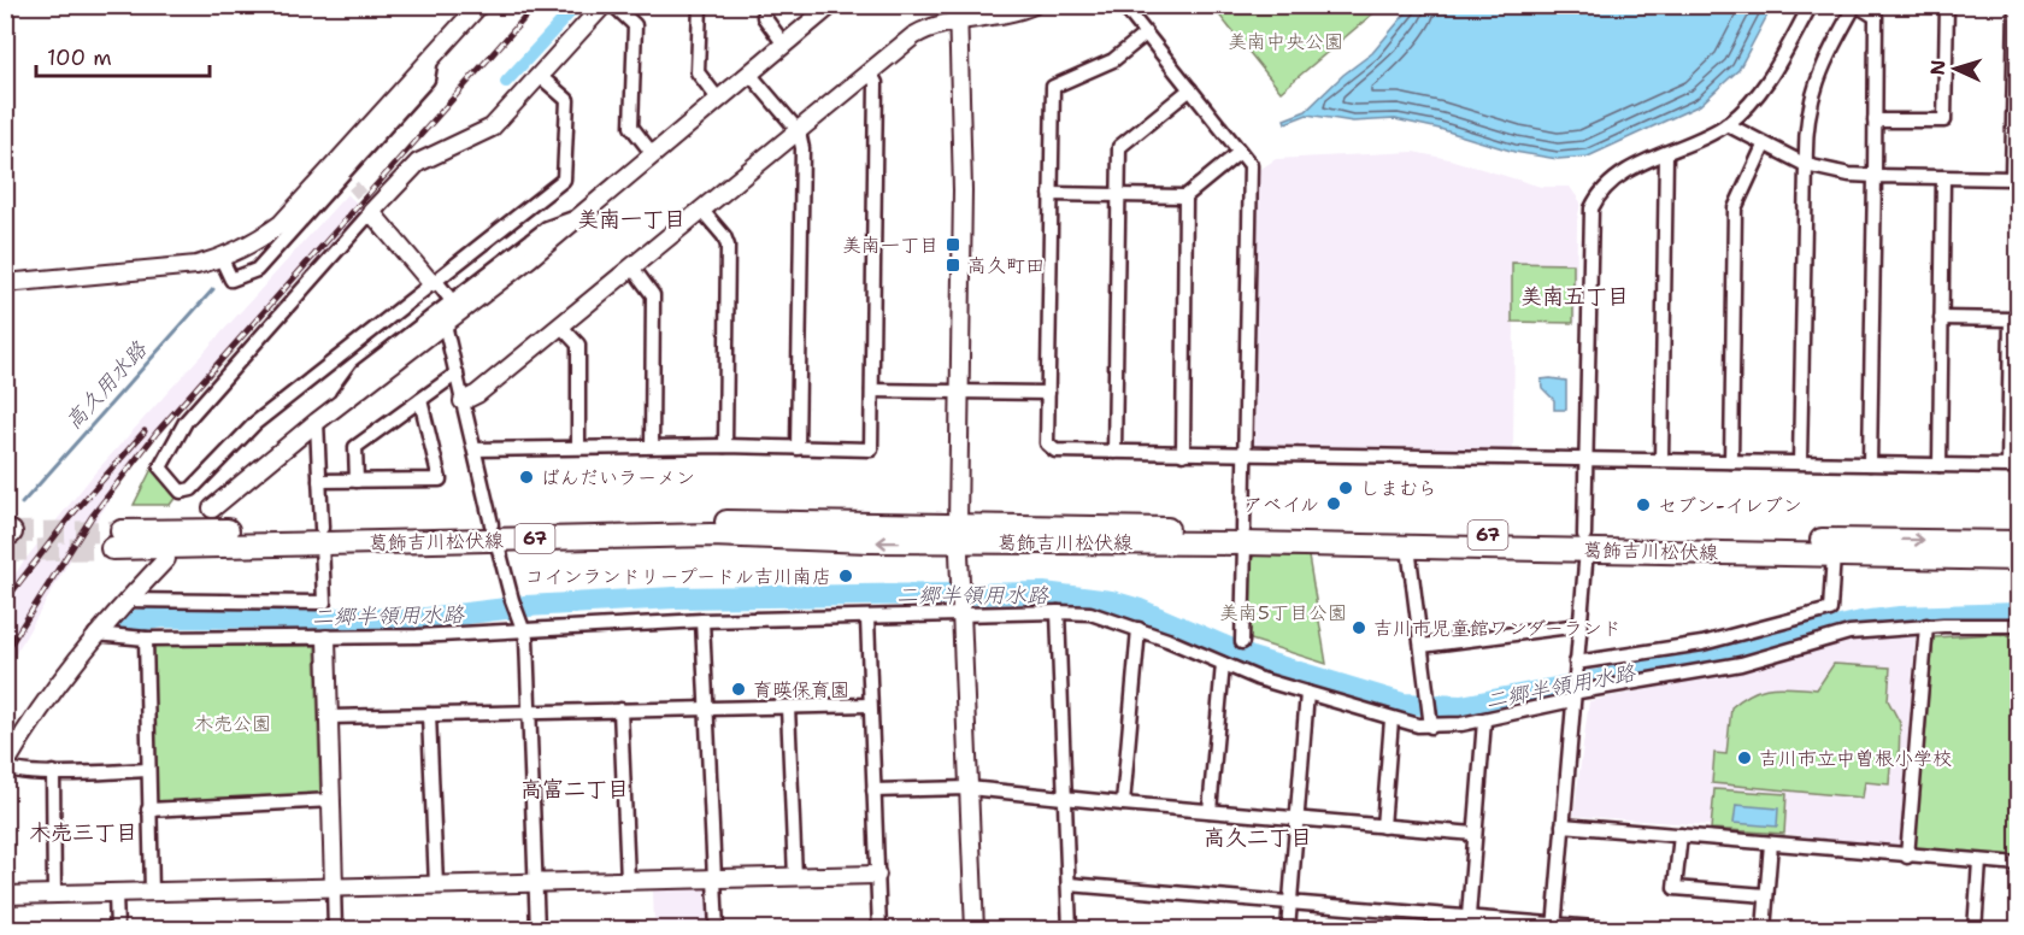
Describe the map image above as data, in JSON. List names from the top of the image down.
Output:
{
  "streets": {
    "main road": ["67", "葛飾吉川松伏線"]
  },
  "districts": [
    "美南一丁目",
    "美南五丁目",
    "高富二丁目",
    "木売三丁目",
    "高久二丁目"
  ],
  "water": ["高久用水路", "二郷半領用水路"],
  "parks": ["美南中央公園", "美南5丁目公園", "木売公園"],
  "places": {
    "transit": ["美南一丁目", "高久町田"],
    "other": [
      "ばんだいラーメン",
      "しまむら",
      "アベイル",
      "セブン-イレブン",
      "コインランドリープードル吉川南店",
      "吉川市児童館ワンダーランド",
      "育暎保育園",
      "吉川市立中曽根小学校"
    ]
  },
  "scale_bar": "100 m",
  "north": "left"
}
